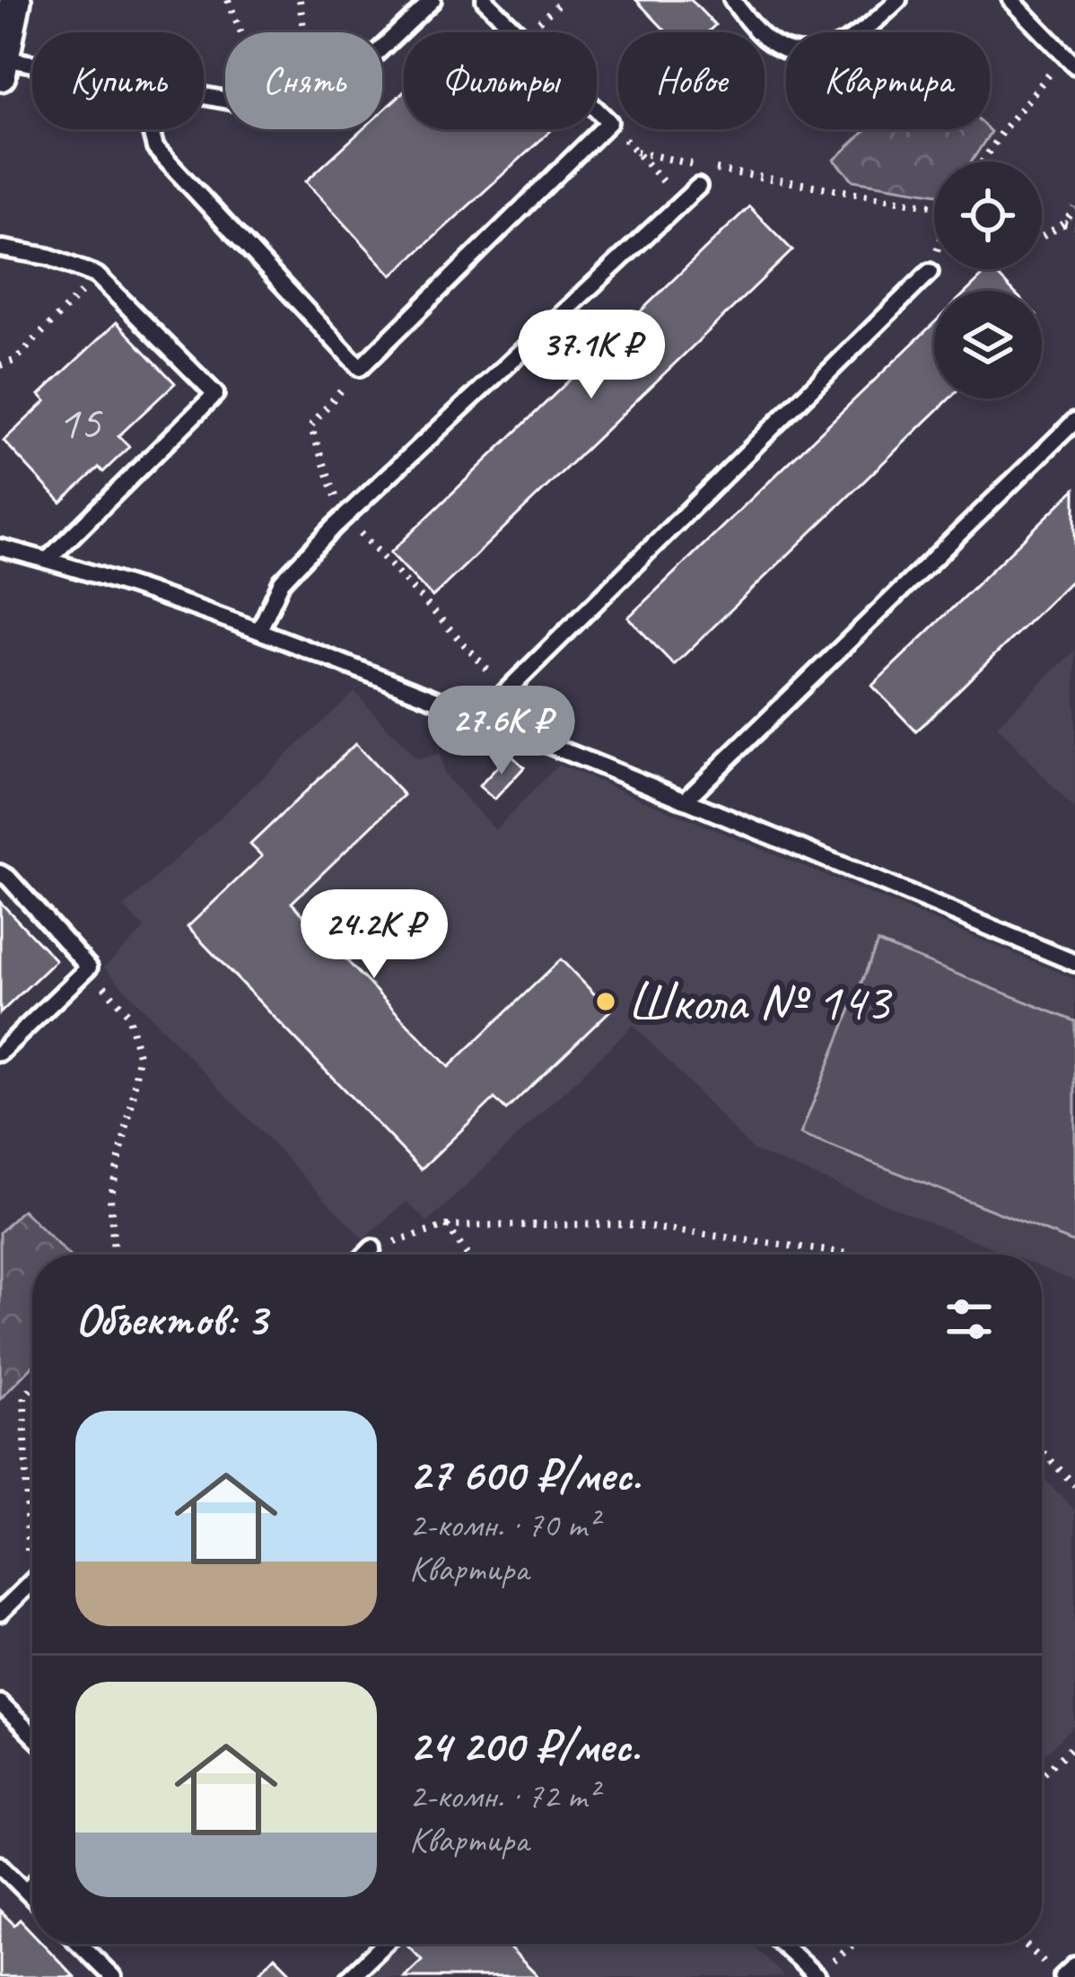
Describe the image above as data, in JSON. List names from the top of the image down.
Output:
{
  "places": ["Школа № 143"],
  "house_numbers": ["15"],
  "page": {
    "chip": [
      "Купить",
      "Снять",
      "Фильтры",
      "Новое",
      "Квартира"
    ],
    "price": ["37.1K ₽", "27.6K ₽", "24.2K ₽"],
    "heading": "Объектов: 3",
    "list": [
      {
        "name": "27 600 ₽/мес.",
        "note": "2-комн. · 70 m² · Квартира"
      },
      {
        "name": "24 200 ₽/мес.",
        "note": "2-комн. · 72 m² · Квартира"
      }
    ]
  }
}
